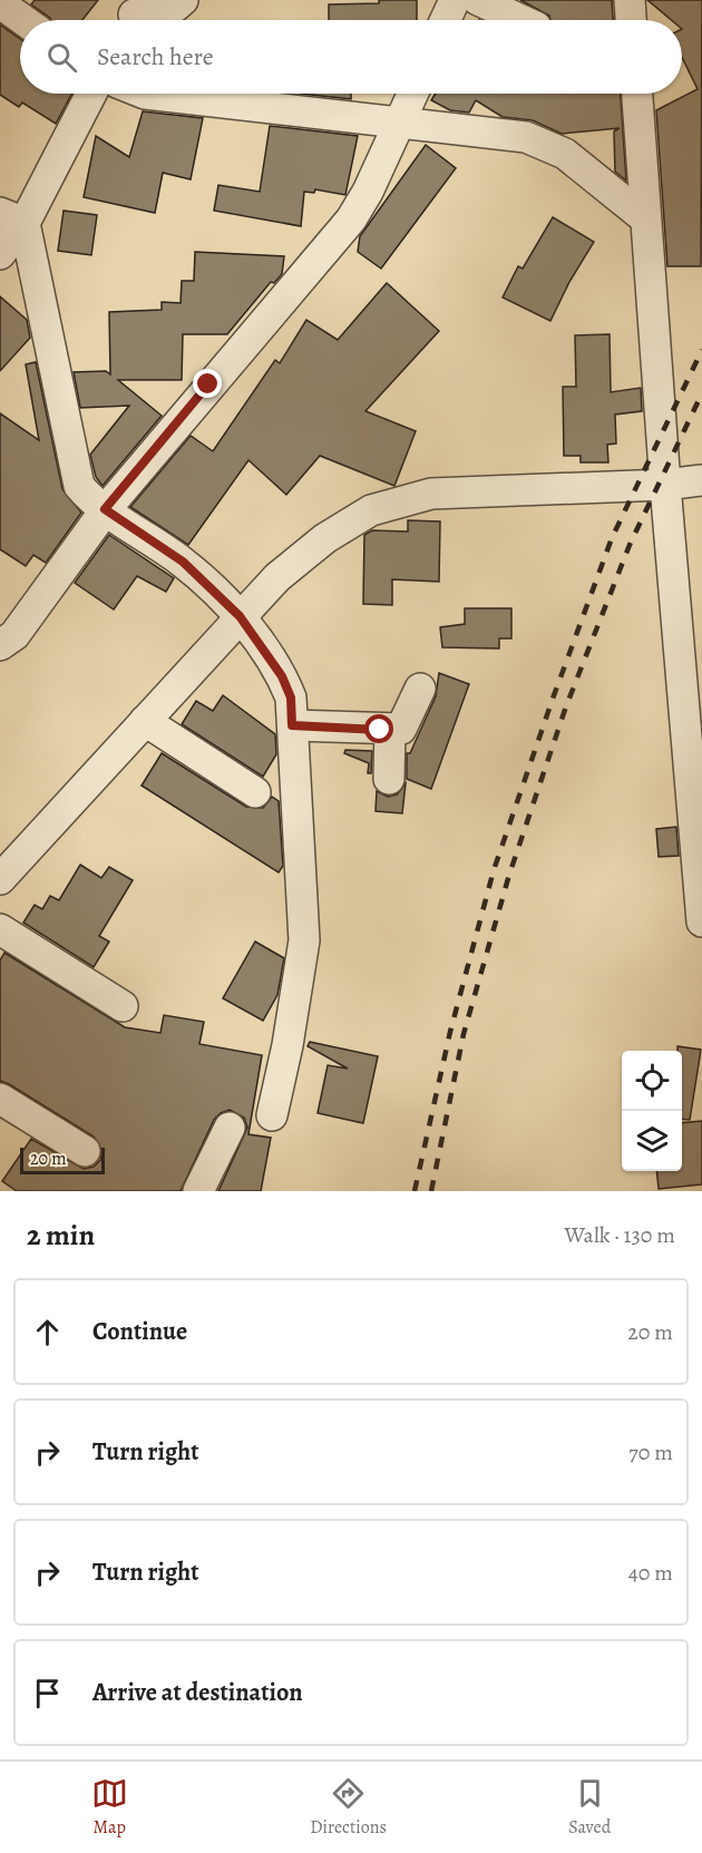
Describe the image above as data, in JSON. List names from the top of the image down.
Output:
{
  "scale_bar": "20 m",
  "page": {
    "search": "Search here",
    "scale": "20 m",
    "heading": ["2 min", "Walk · 130 m"],
    "list": [
      ["Continue", "20 m"],
      ["Turn right", "70 m"],
      ["Turn right", "40 m"],
      "Arrive at destination"
    ],
    "nav": ["Map", "Directions", "Saved"]
  }
}
